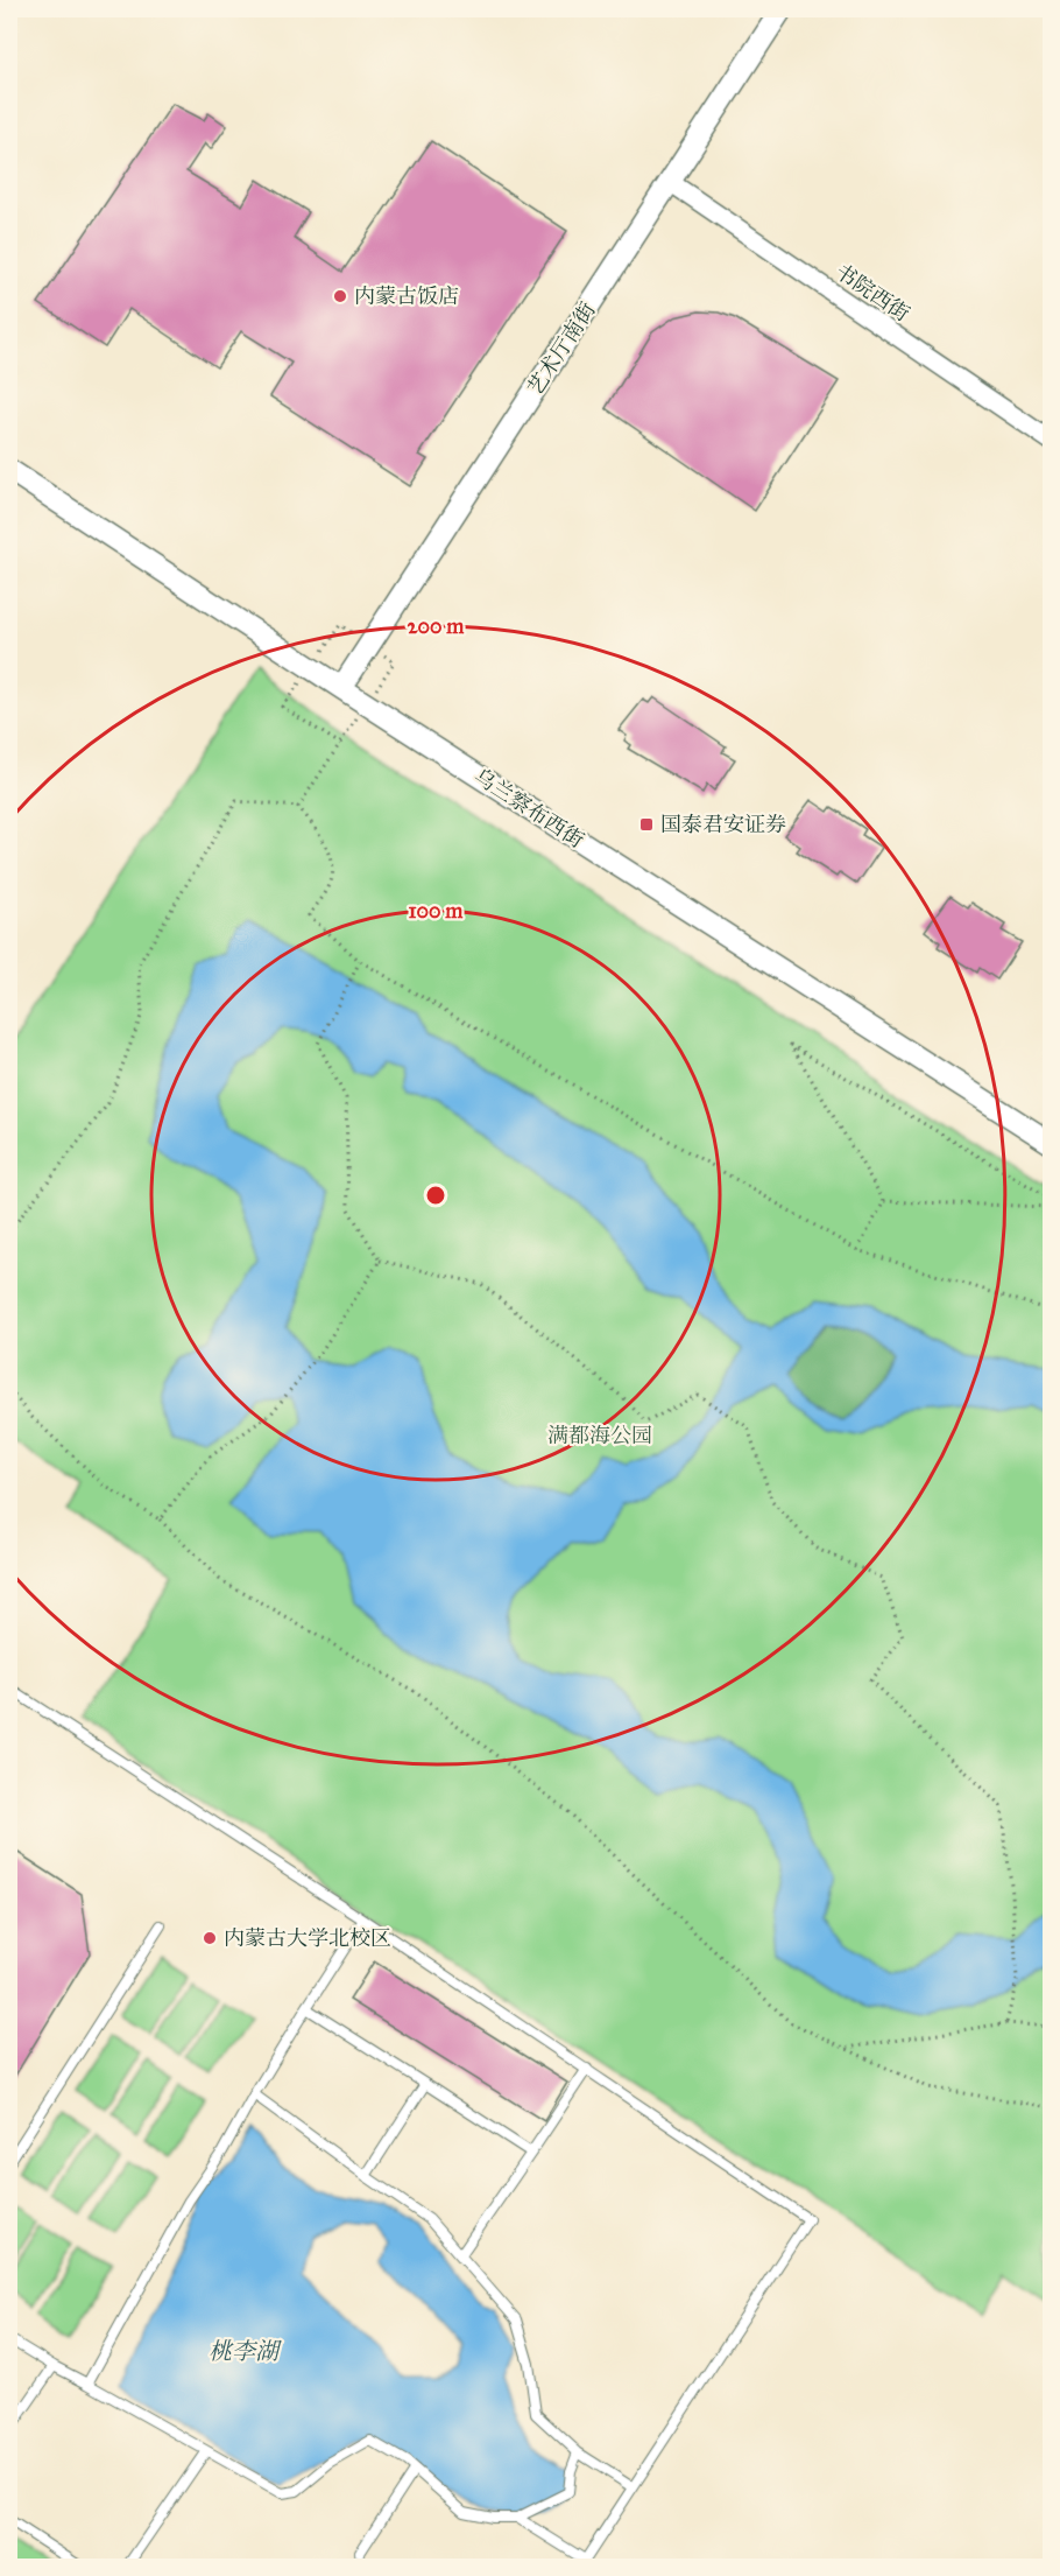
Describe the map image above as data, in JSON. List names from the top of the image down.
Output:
{
  "streets": {
    "street": ["书院西街", "艺术厅南街", "乌兰察布西街"]
  },
  "crossings": [
    ["书院西街", "艺术厅南街"],
    ["艺术厅南街", "乌兰察布西街"]
  ],
  "water": ["桃李湖"],
  "parks": ["满都海公园"],
  "places": {
    "other": ["内蒙古饭店", "内蒙古大学北校区"],
    "transit": ["国泰君安证券"]
  },
  "rings": ["200 m", "100 m"]
}
